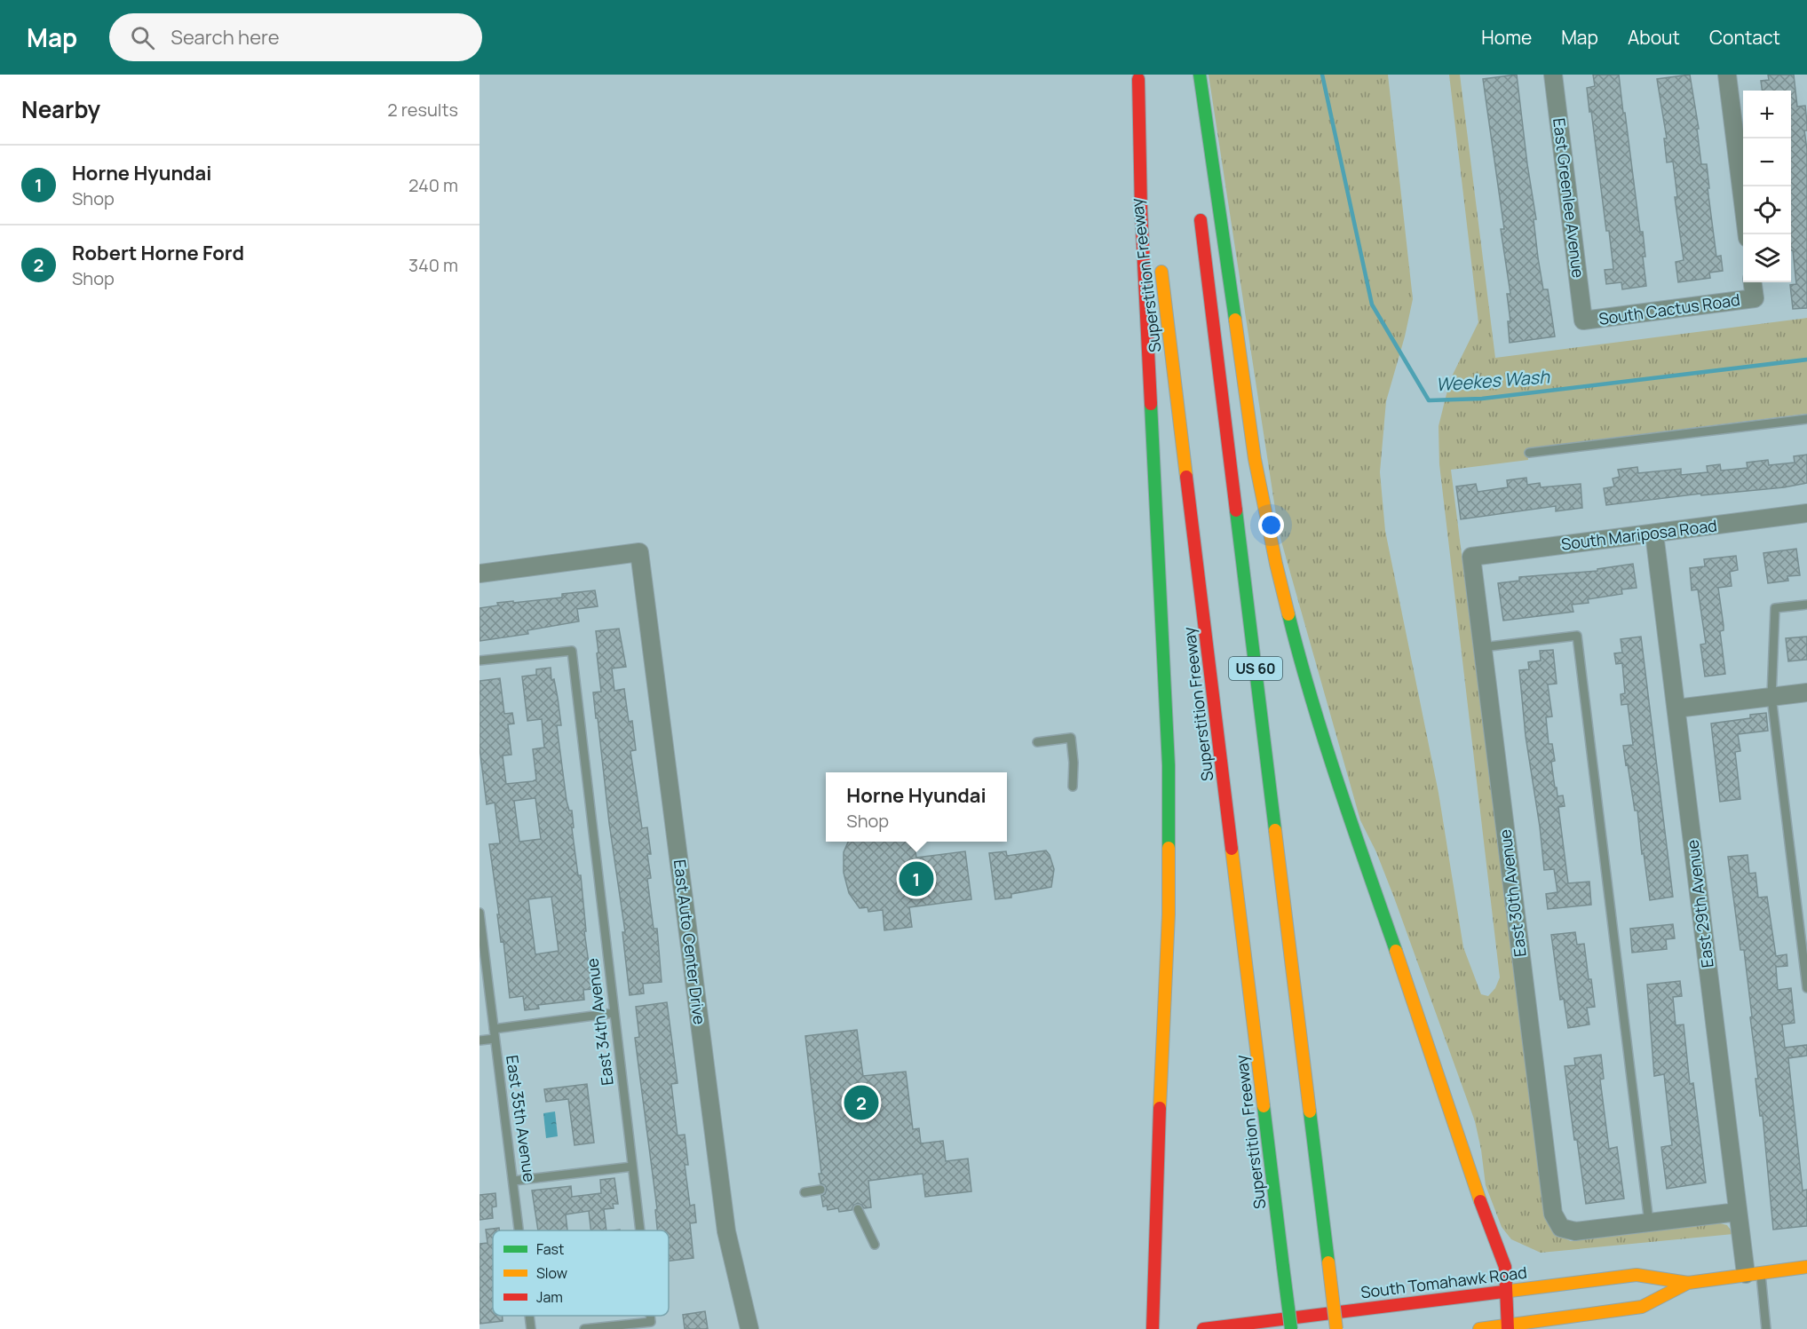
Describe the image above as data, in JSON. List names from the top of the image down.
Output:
{
  "streets": {
    "main road": ["Superstition Freeway", "US 60", "South Tomahawk Road"],
    "street": [
      "East Greenlee Avenue",
      "South Cactus Road",
      "South Mariposa Road",
      "East 30th Avenue",
      "East 29th Avenue",
      "East Auto Center Drive"
    ],
    "lane": ["East 34th Avenue", "East 35th Avenue"]
  },
  "crossings": [
    ["East Greenlee Avenue", "South Cactus Road"],
    ["South Mariposa Road", "East 30th Avenue"],
    ["South Mariposa Road", "East 29th Avenue"],
    ["East 29th Avenue", "South Tomahawk Road"]
  ],
  "water": ["Weekes Wash"],
  "legend": ["Fast", "Slow", "Jam"],
  "page": {
    "header": "Map",
    "search": "Search here",
    "nav": [
      "Home",
      "Map",
      "About",
      "Contact"
    ],
    "heading": ["Nearby", "2 results"],
    "map_buttons": ["+", "−"],
    "list": [
      {
        "mark": "1",
        "name": "Horne Hyundai",
        "note": "Shop",
        "value": "240 m"
      },
      {
        "mark": "2",
        "name": "Robert Horne Ford",
        "note": "Shop",
        "value": "340 m"
      }
    ],
    "popup": ["Horne Hyundai", "Shop"],
    "pins": ["1", "2"]
  }
}
